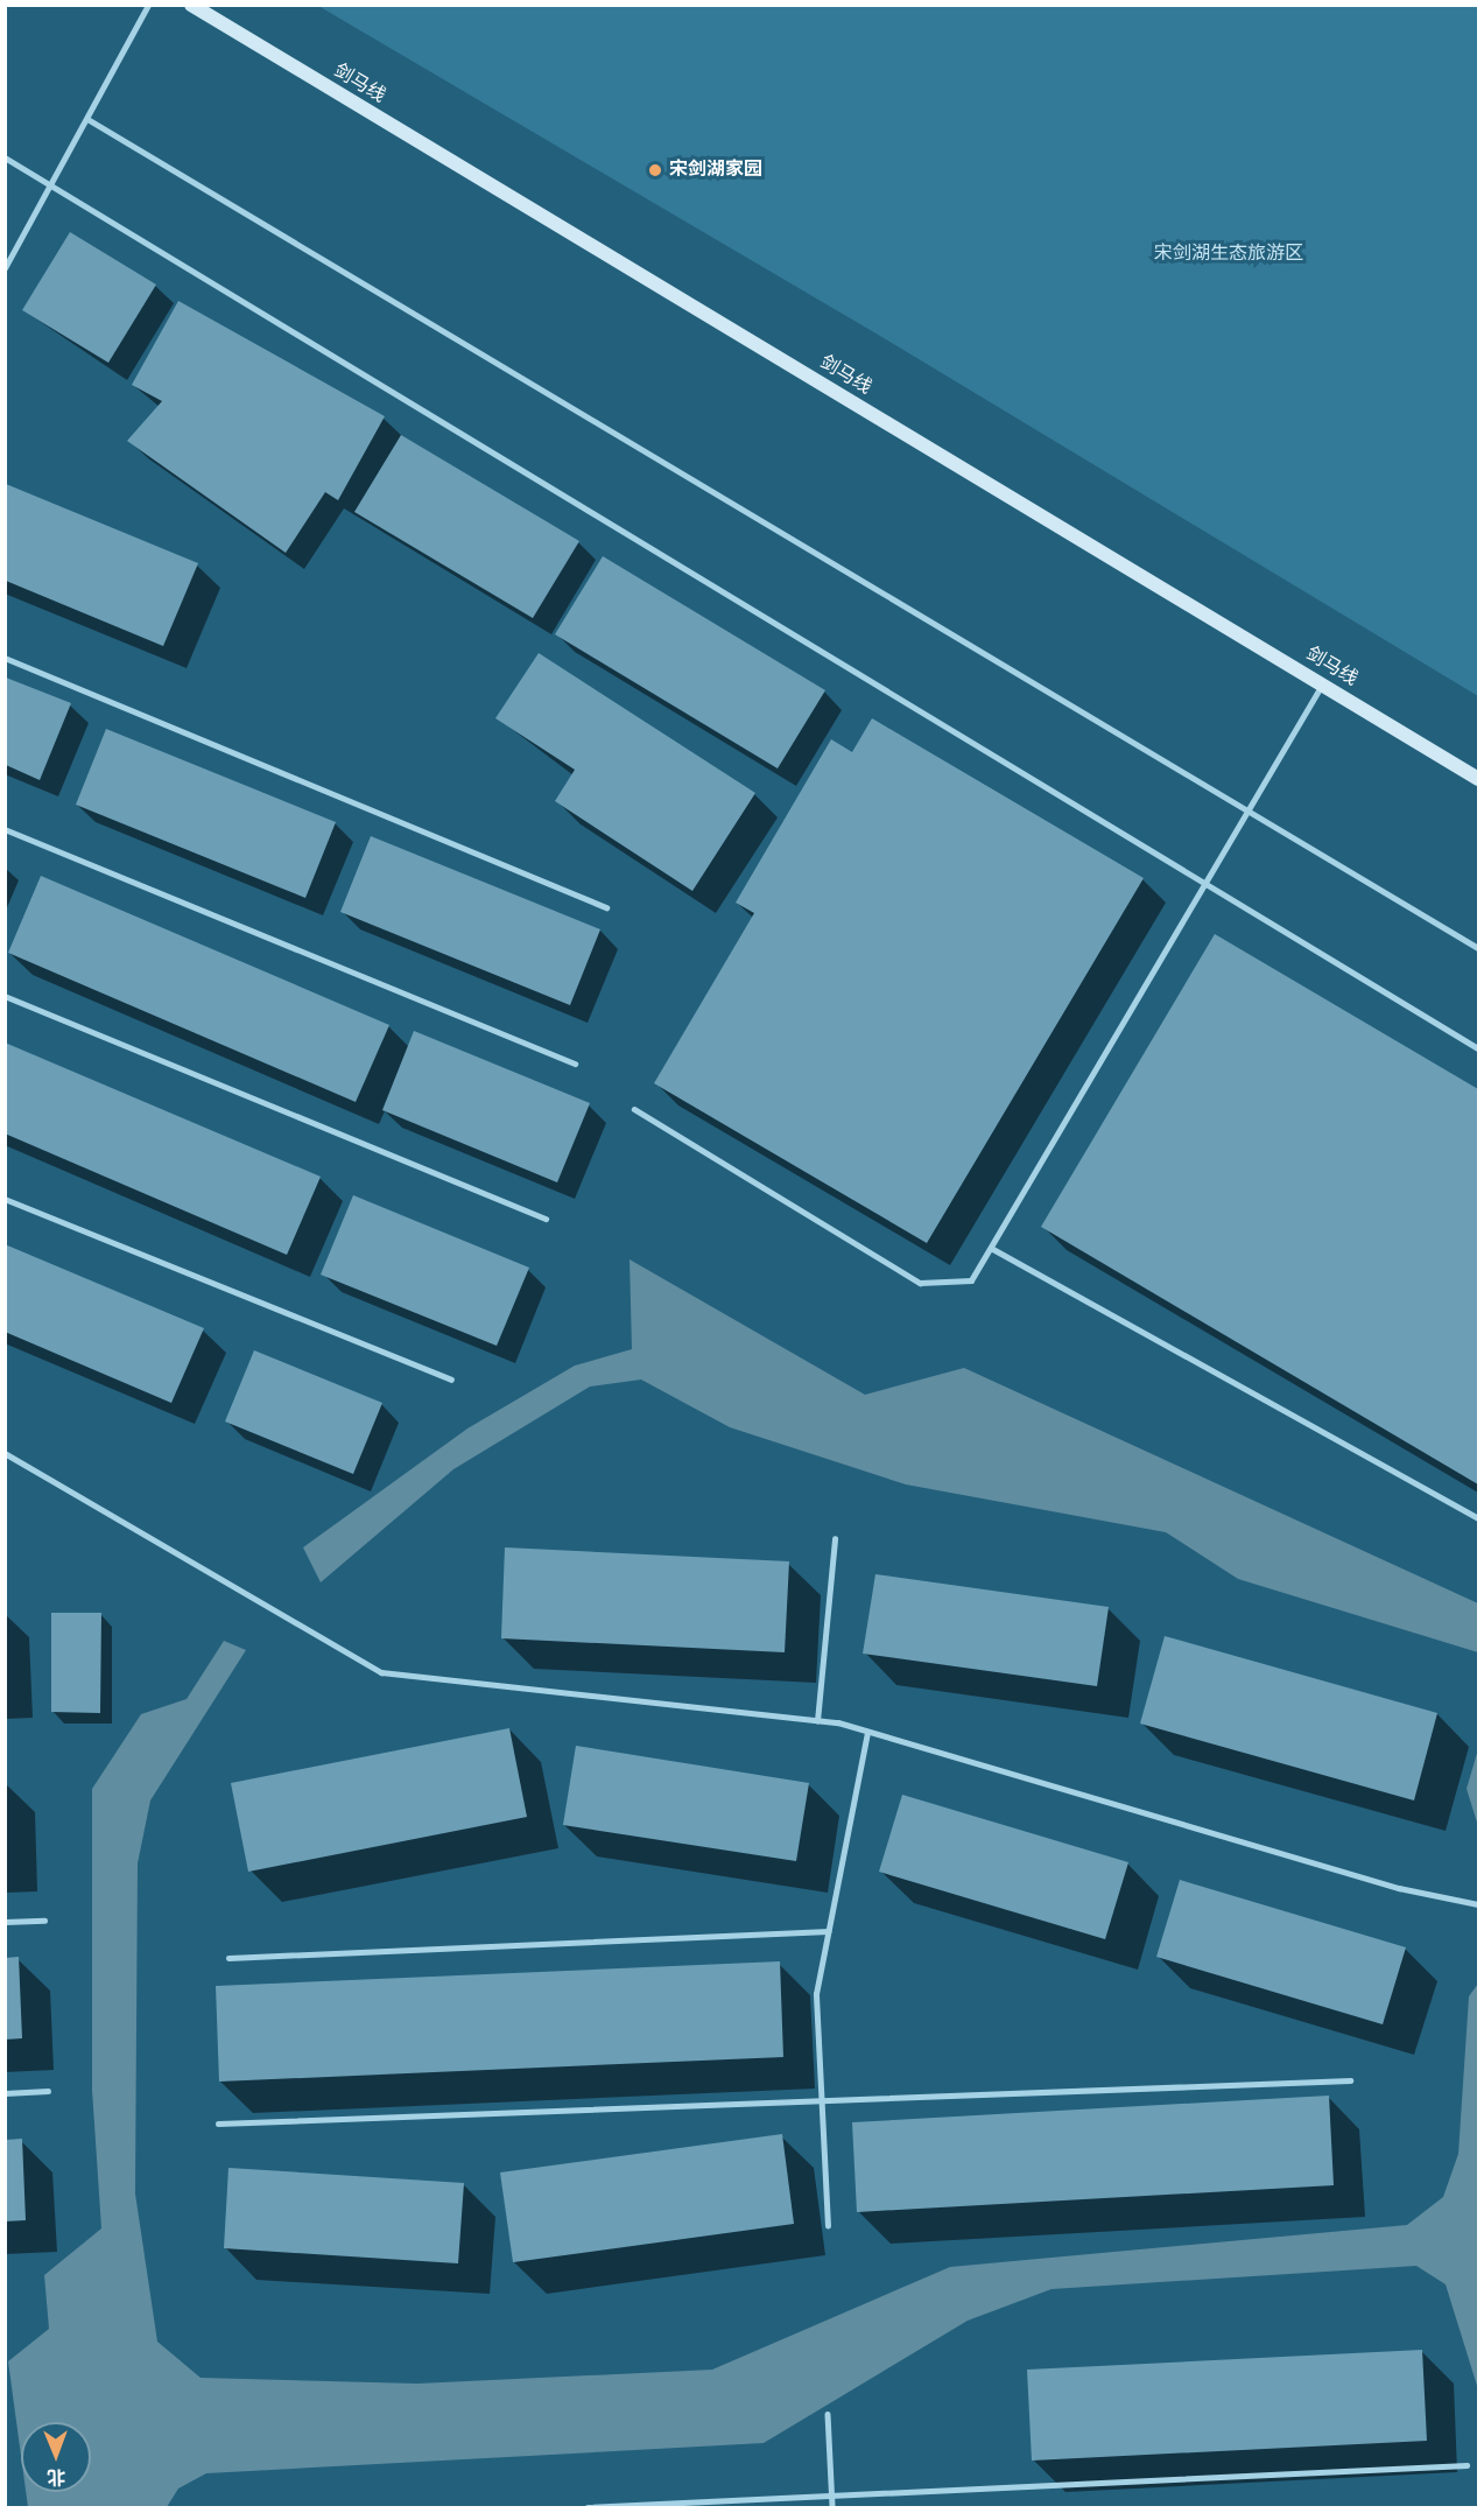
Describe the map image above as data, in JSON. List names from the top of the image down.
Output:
{
  "streets": {
    "main road": ["剑马线"]
  },
  "parks": ["宋剑湖生态旅游区"],
  "places": ["宋剑湖家园"],
  "north": "bottom"
}
